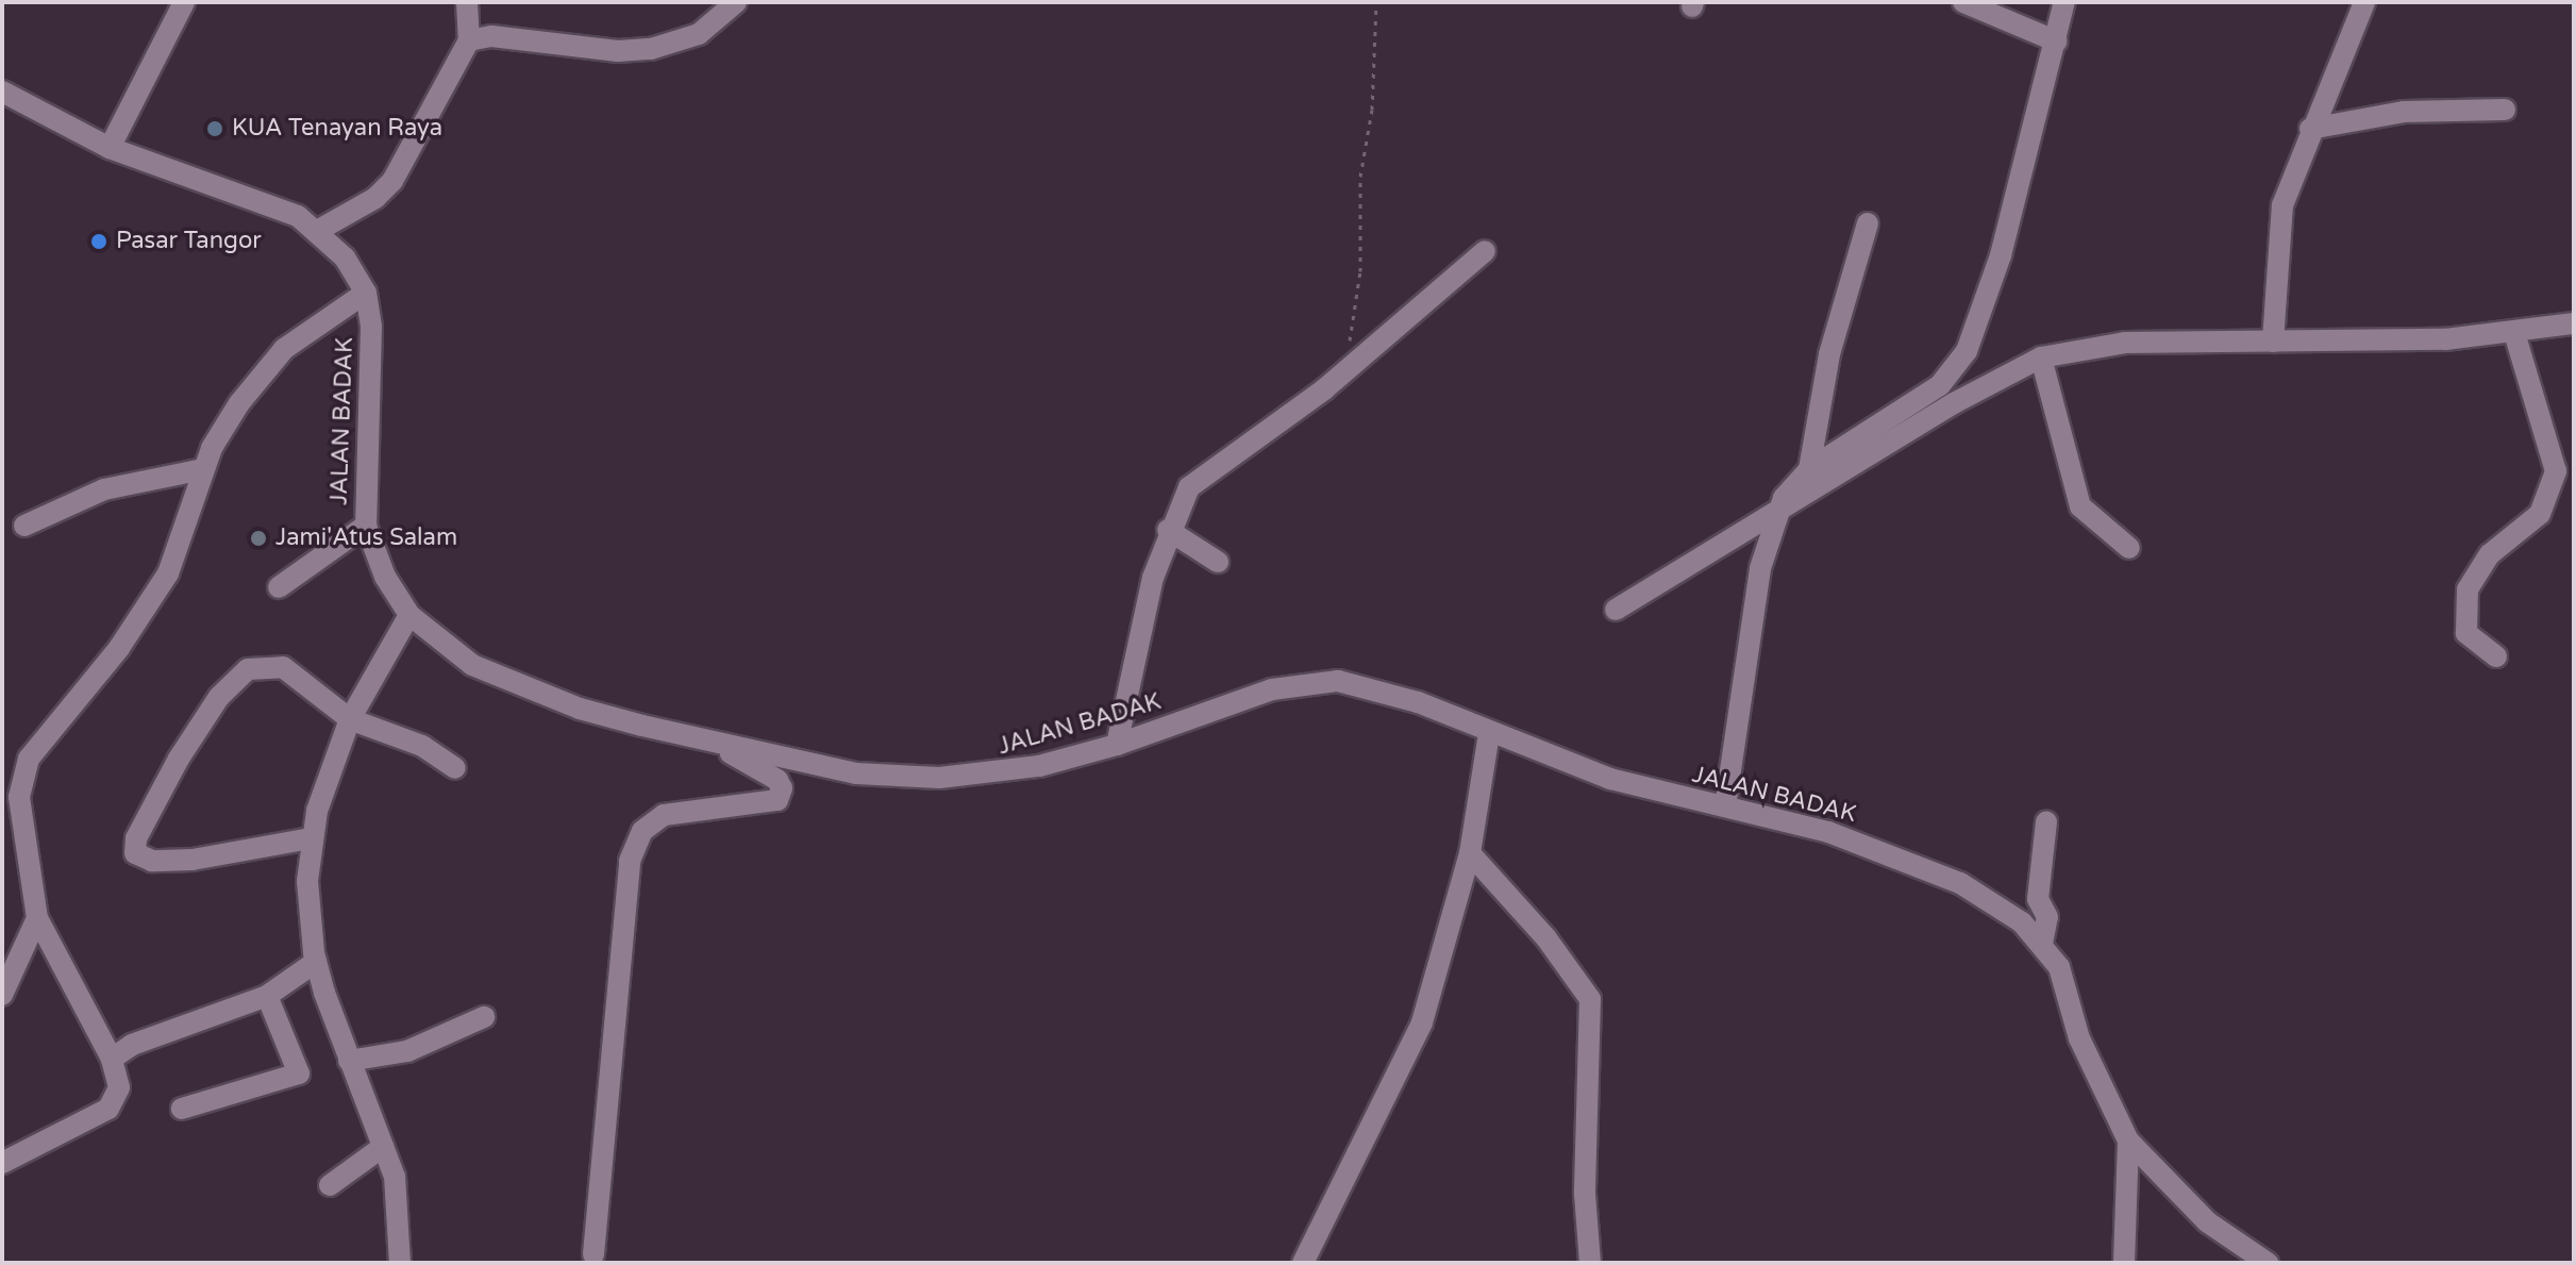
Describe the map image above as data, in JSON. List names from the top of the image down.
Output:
{
  "streets": {
    "street": ["JALAN BADAK"]
  },
  "places": ["KUA Tenayan Raya", "Pasar Tangor", "Jami'Atus Salam"]
}
